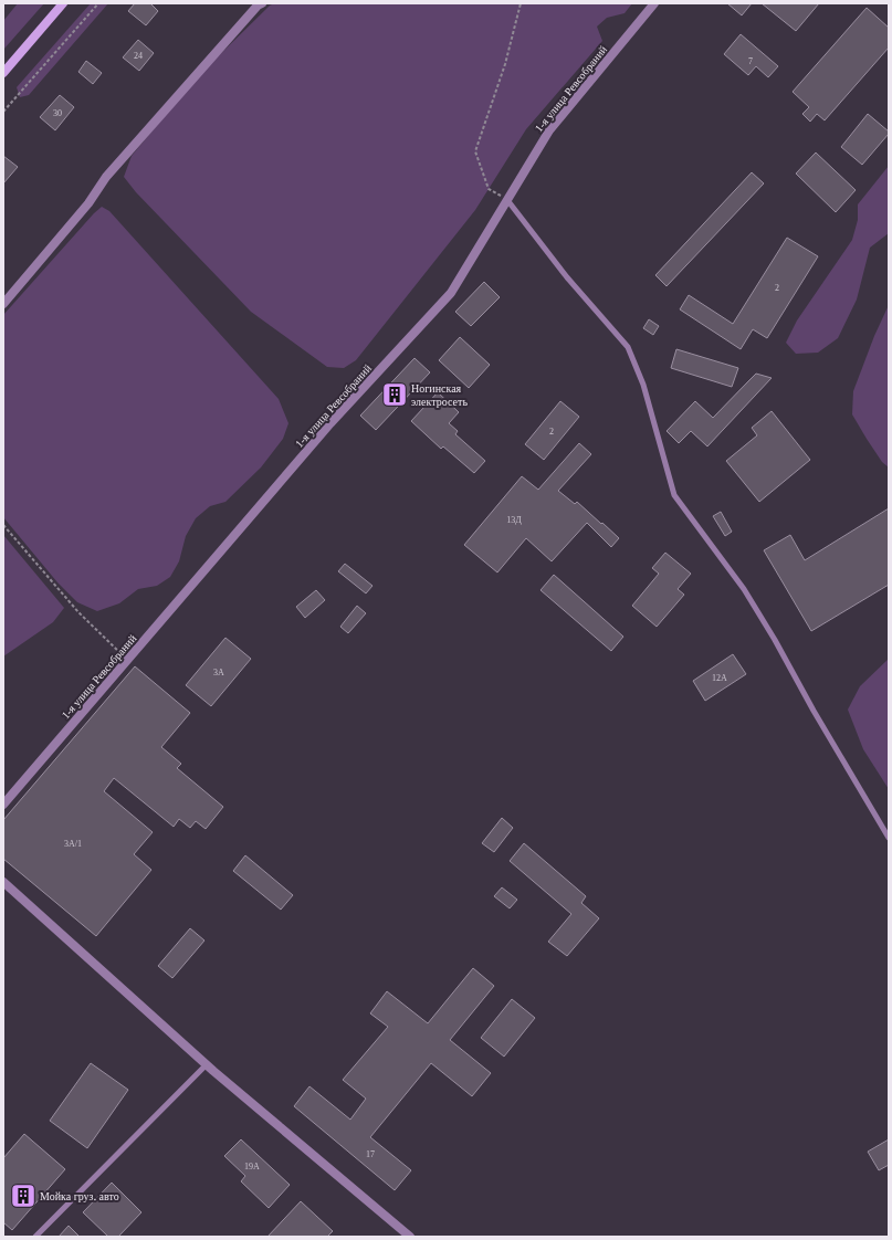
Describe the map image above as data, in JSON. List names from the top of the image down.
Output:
{
  "streets": {
    "street": ["1-я улица Ревсобраний"]
  },
  "places": {
    "building": ["Ногинская электросеть", "Мойка груз. авто"]
  },
  "house_numbers": [
    "24",
    "7",
    "30",
    "2",
    "2",
    "13Д",
    "3А",
    "12А",
    "3А/1",
    "17",
    "19А"
  ]
}
